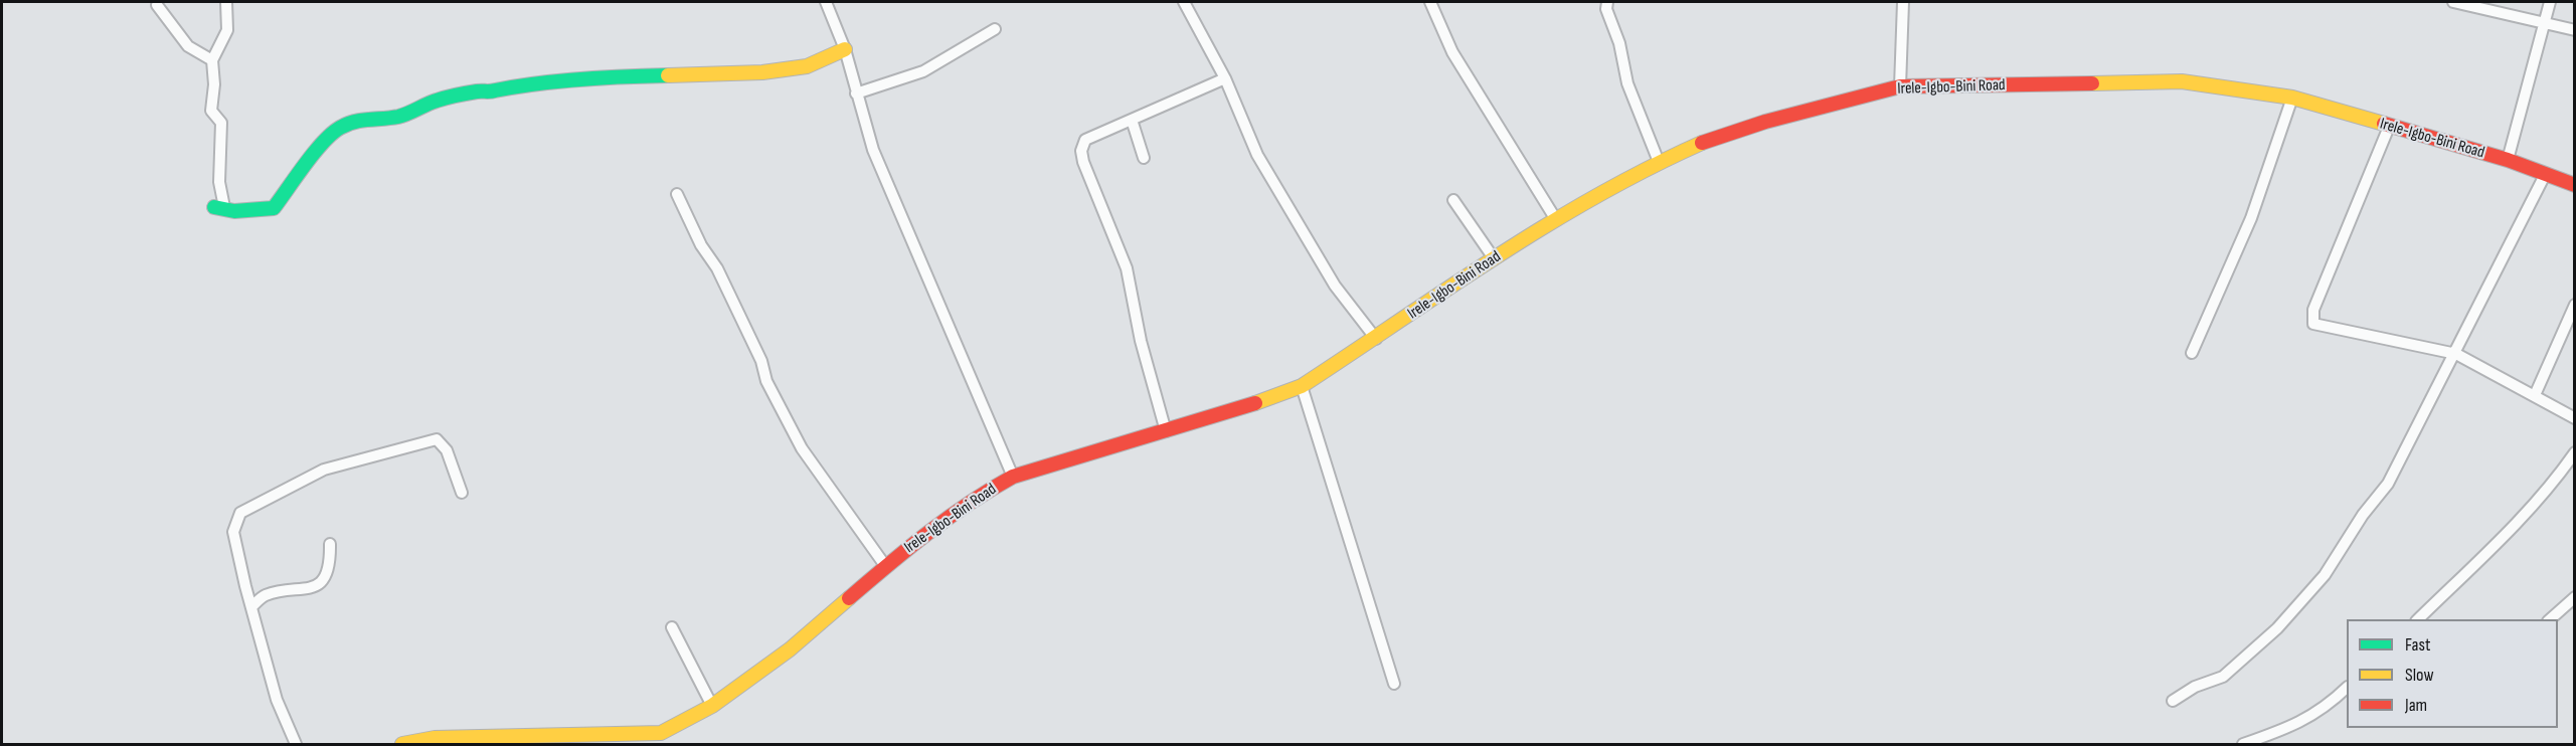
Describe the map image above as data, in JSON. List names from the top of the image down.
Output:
{
  "streets": {
    "street": ["Irele-Igbo-Bini Road"]
  },
  "legend": ["Fast", "Slow", "Jam"]
}
